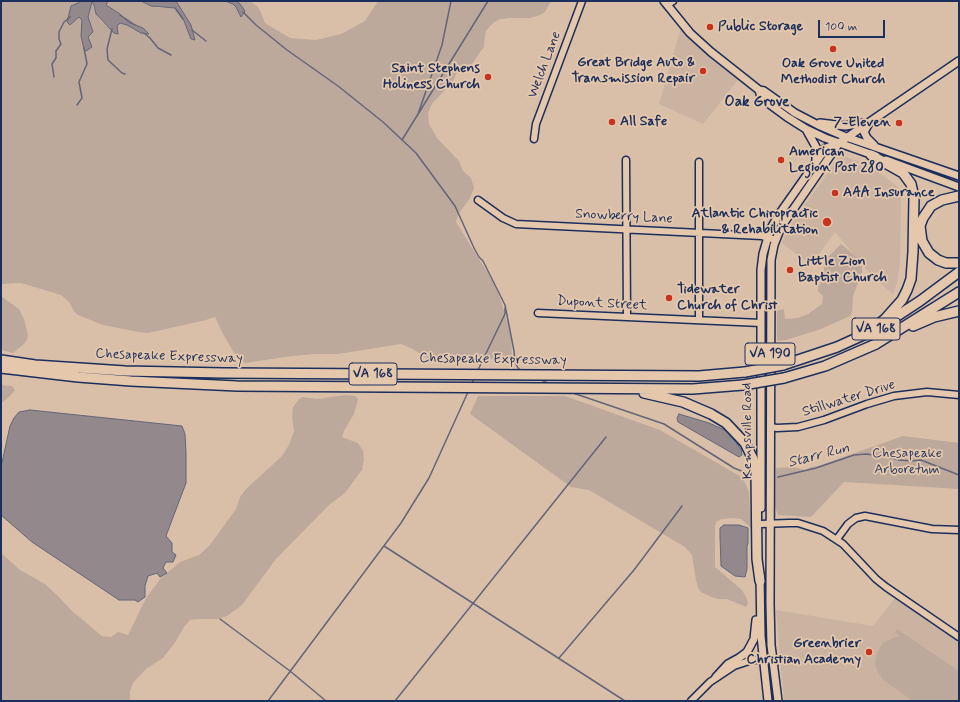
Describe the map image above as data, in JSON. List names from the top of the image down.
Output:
{
  "streets": {
    "highway": ["VA 168", "Chesapeake Expressway"],
    "main road": ["VA 190", "Kempsville Road"],
    "street": [
      "Welch Lane",
      "Snowberry Lane",
      "Dupont Street",
      "Stillwater Drive"
    ]
  },
  "crossings": [
    ["Snowberry Lane", "Kempsville Road"],
    ["Dupont Street", "Kempsville Road"],
    ["VA 190", "Kempsville Road"],
    ["Stillwater Drive", "Kempsville Road"]
  ],
  "districts": ["Oak Grove"],
  "water": ["Starr Run"],
  "parks": ["Chesapeake Arboretum"],
  "places": [
    "Public Storage",
    "Oak Grove United Methodist Church",
    "Great Bridge Auto & Transmission Repair",
    "Saint Stephens Holiness Church",
    "All Safe",
    "7-Eleven",
    "American Legion Post 280",
    "AAA Insurance",
    "Atlantic Chiropractic & Rehabilitation",
    "Little Zion Baptist Church",
    "Tidewater Church of Christ",
    "Greenbrier Christian Academy"
  ],
  "scale_bar": "100 m"
}
